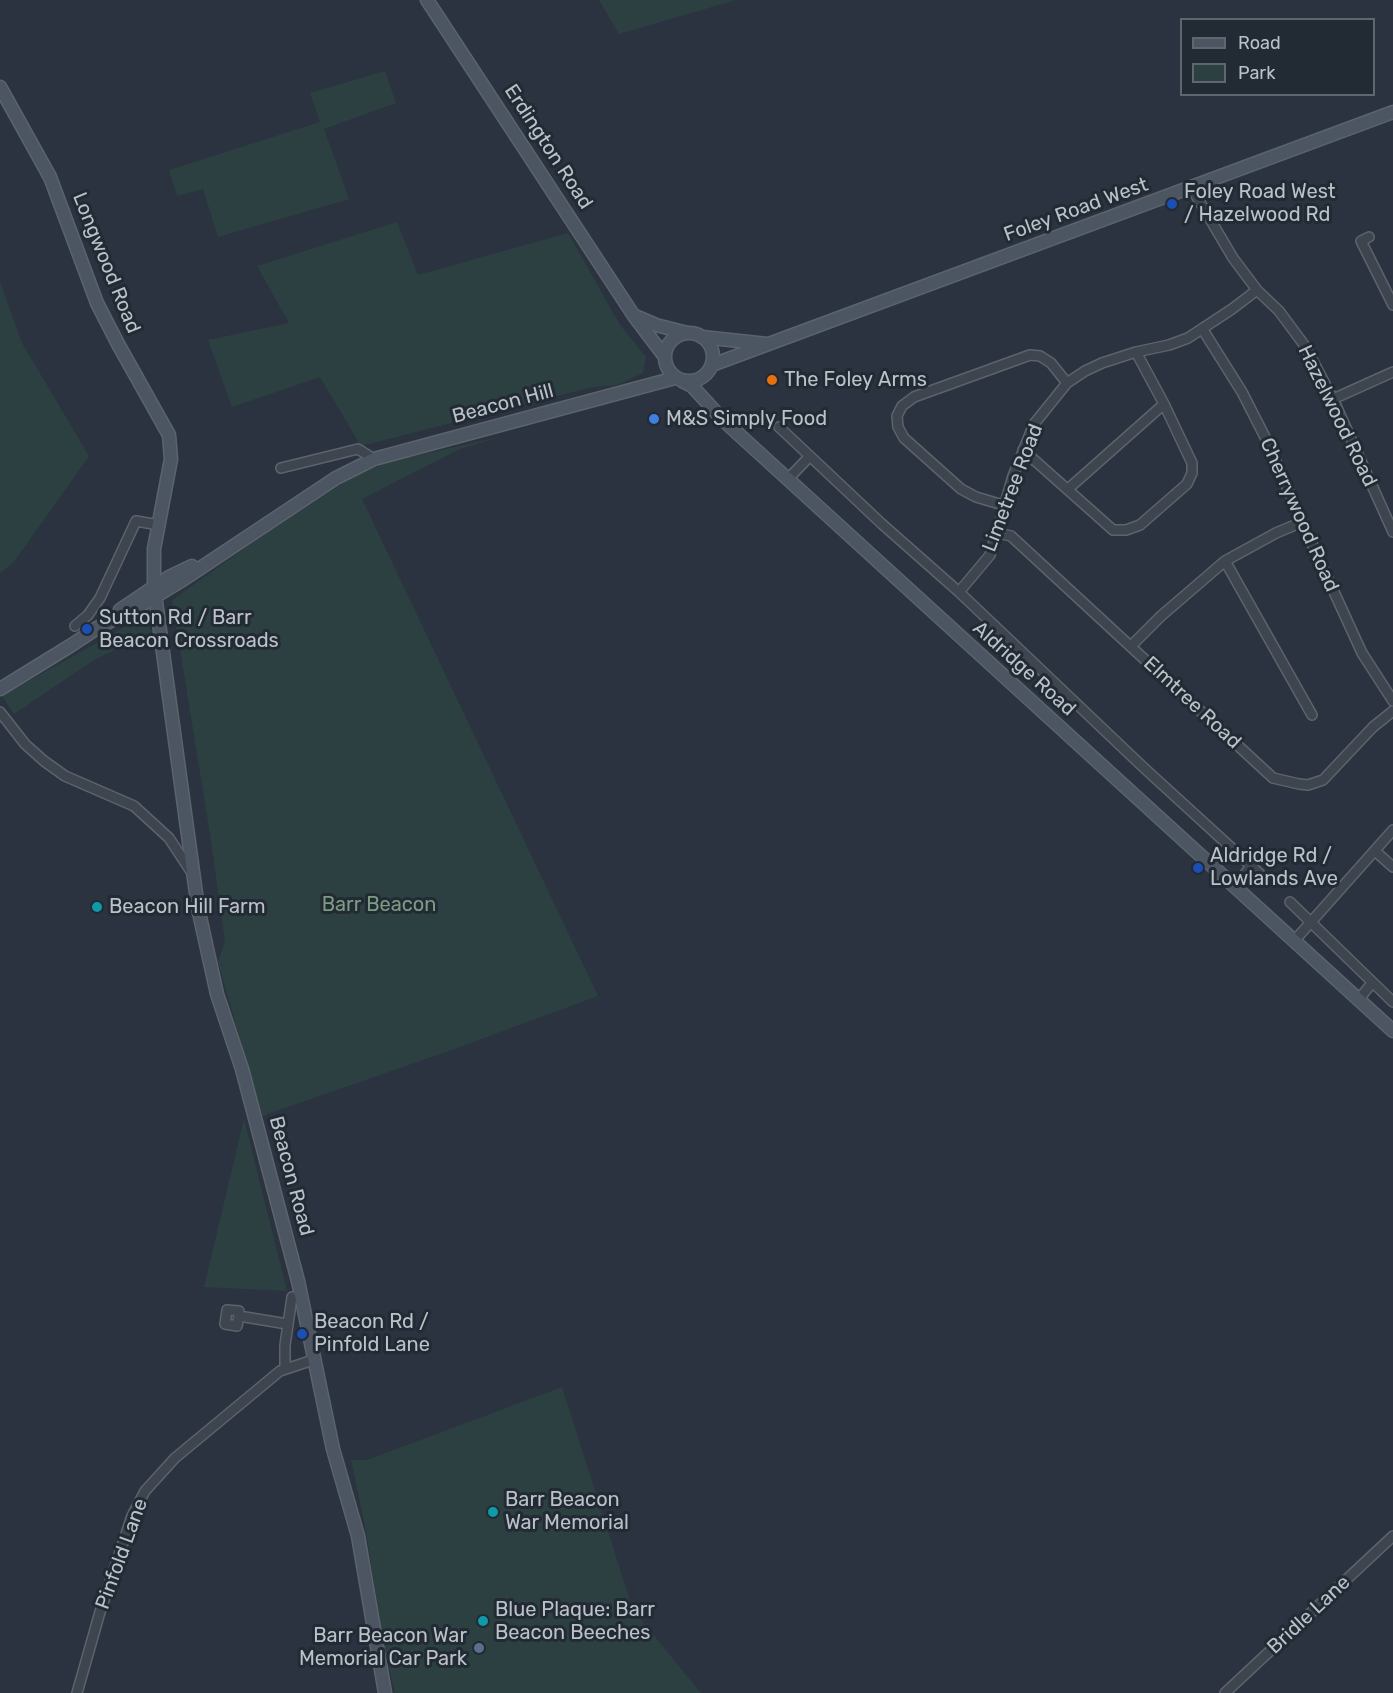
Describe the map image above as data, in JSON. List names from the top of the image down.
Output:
{
  "streets": {
    "main road": [
      "Erdington Road",
      "Foley Road West",
      "Longwood Road",
      "Beacon Hill",
      "Aldridge Road",
      "Beacon Road"
    ],
    "street": [
      "Hazelwood Road",
      "Limetree Road",
      "Cherrywood Road",
      "Elmtree Road",
      "Pinfold Lane",
      "Bridle Lane"
    ]
  },
  "crossings": [
    ["Erdington Road", "Foley Road West"],
    ["Erdington Road", "Beacon Hill"],
    ["Erdington Road", "Aldridge Road"],
    ["Foley Road West", "Beacon Hill"],
    ["Foley Road West", "Hazelwood Road"],
    ["Foley Road West", "Aldridge Road"],
    ["Longwood Road", "Beacon Hill"],
    ["Longwood Road", "Beacon Road"],
    ["Beacon Hill", "Aldridge Road"],
    ["Beacon Hill", "Beacon Road"],
    ["Hazelwood Road", "Limetree Road"],
    ["Limetree Road", "Cherrywood Road"],
    ["Limetree Road", "Aldridge Road"],
    ["Limetree Road", "Elmtree Road"],
    ["Beacon Road", "Pinfold Lane"]
  ],
  "parks": ["Barr Beacon"],
  "places": [
    "Foley Road West / Hazelwood Rd",
    "The Foley Arms",
    "M&S Simply Food",
    "Sutton Rd / Barr Beacon Crossroads",
    "Aldridge Rd / Lowlands Ave",
    "Beacon Hill Farm",
    "Beacon Rd / Pinfold Lane",
    "Barr Beacon War Memorial",
    "Blue Plaque: Barr Beacon Beeches",
    "Barr Beacon War Memorial Car Park"
  ],
  "legend": ["Road", "Park"]
}
